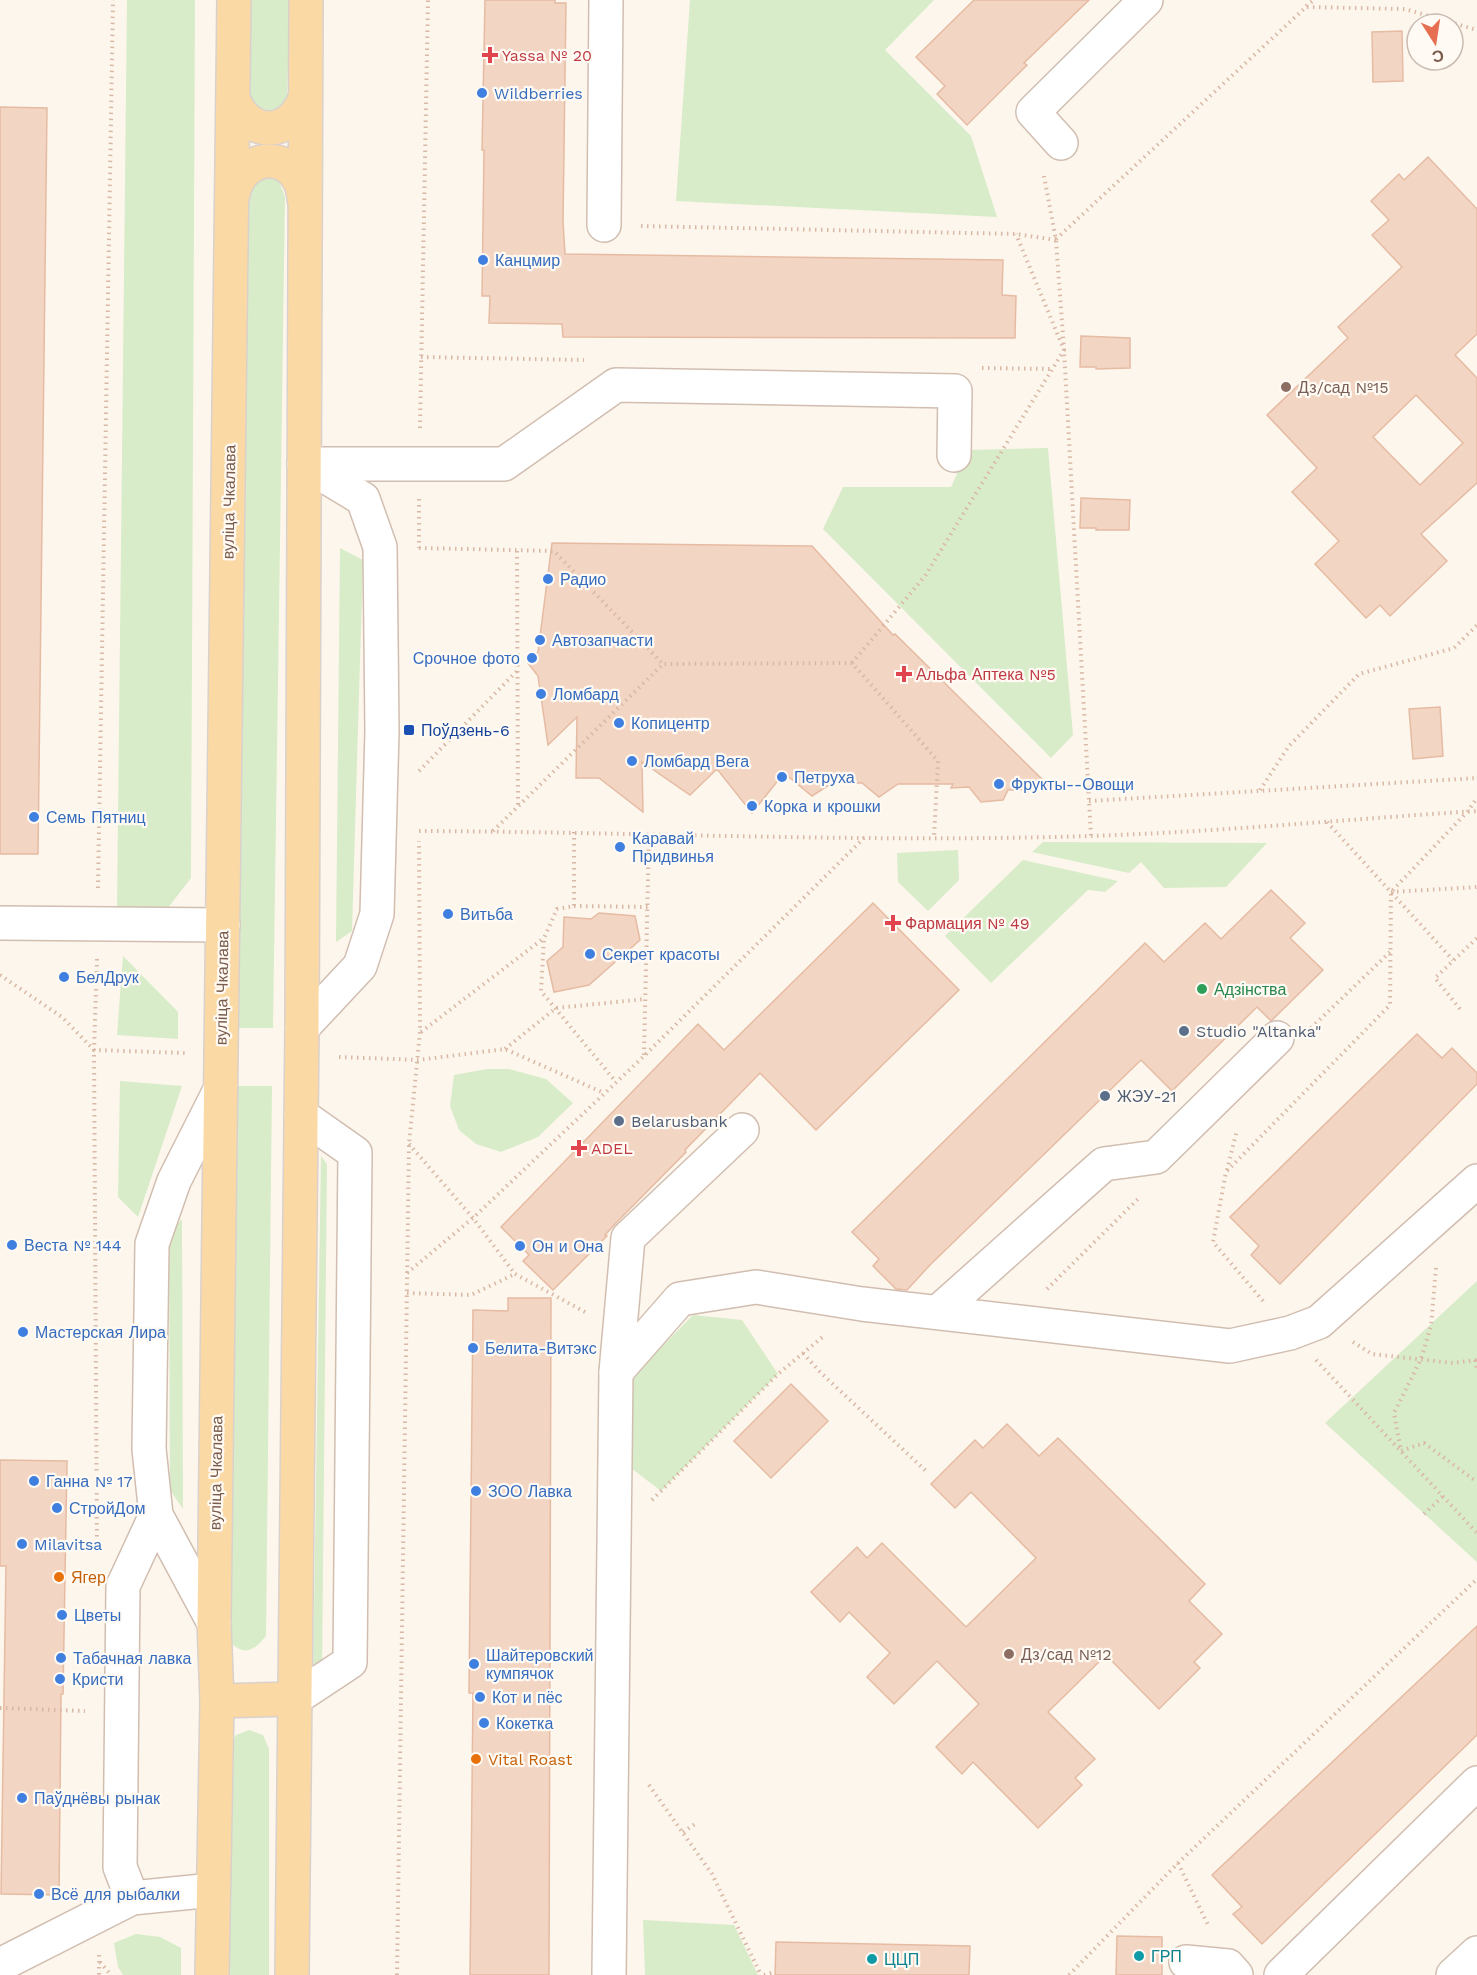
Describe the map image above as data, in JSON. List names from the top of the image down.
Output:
{
  "streets": {
    "main road": ["вуліца Чкалава"]
  },
  "places": {
    "health": [
      "Yassa № 20",
      "Альфа Аптека №5",
      "Фармация № 49",
      "ADEL"
    ],
    "other": [
      "Wildberries",
      "Канцмир",
      "Дз/сад №15",
      "Радио",
      "Автозапчасти",
      "Срочное фото",
      "Ломбард",
      "Копицентр",
      "Ломбард Вега",
      "Петруха",
      "Фрукты--Овощи",
      "Корка и крошки",
      "Семь Пятниц",
      "Каравай Придвинья",
      "Витьба",
      "Секрет красоты",
      "БелДрук",
      "Адзінства",
      "Studio \"Altanka\"",
      "ЖЭУ-21",
      "Belarusbank",
      "Веста № 144",
      "Он и Она",
      "Мастерская Лира",
      "Белита-Витэкс",
      "Ганна № 17",
      "ЗОО Лавка",
      "СтройДом",
      "Milavitsa",
      "Ягер",
      "Цветы",
      "Дз/сад №12",
      "Табачная лавка",
      "Шайтеровский кумпячок",
      "Кристи",
      "Кот и пёс",
      "Кокетка",
      "Vital Roast",
      "Паўднёвы рынак",
      "Всё для рыбалки",
      "ГРП",
      "ЦЦП"
    ],
    "transit": ["Поўдзень-6"]
  },
  "north": "bottom"
}
